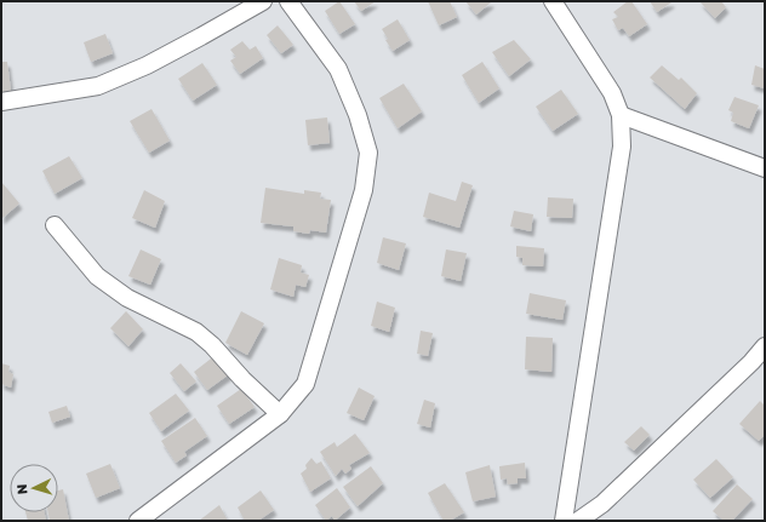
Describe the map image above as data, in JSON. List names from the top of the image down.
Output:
{
  "north": "left"
}
